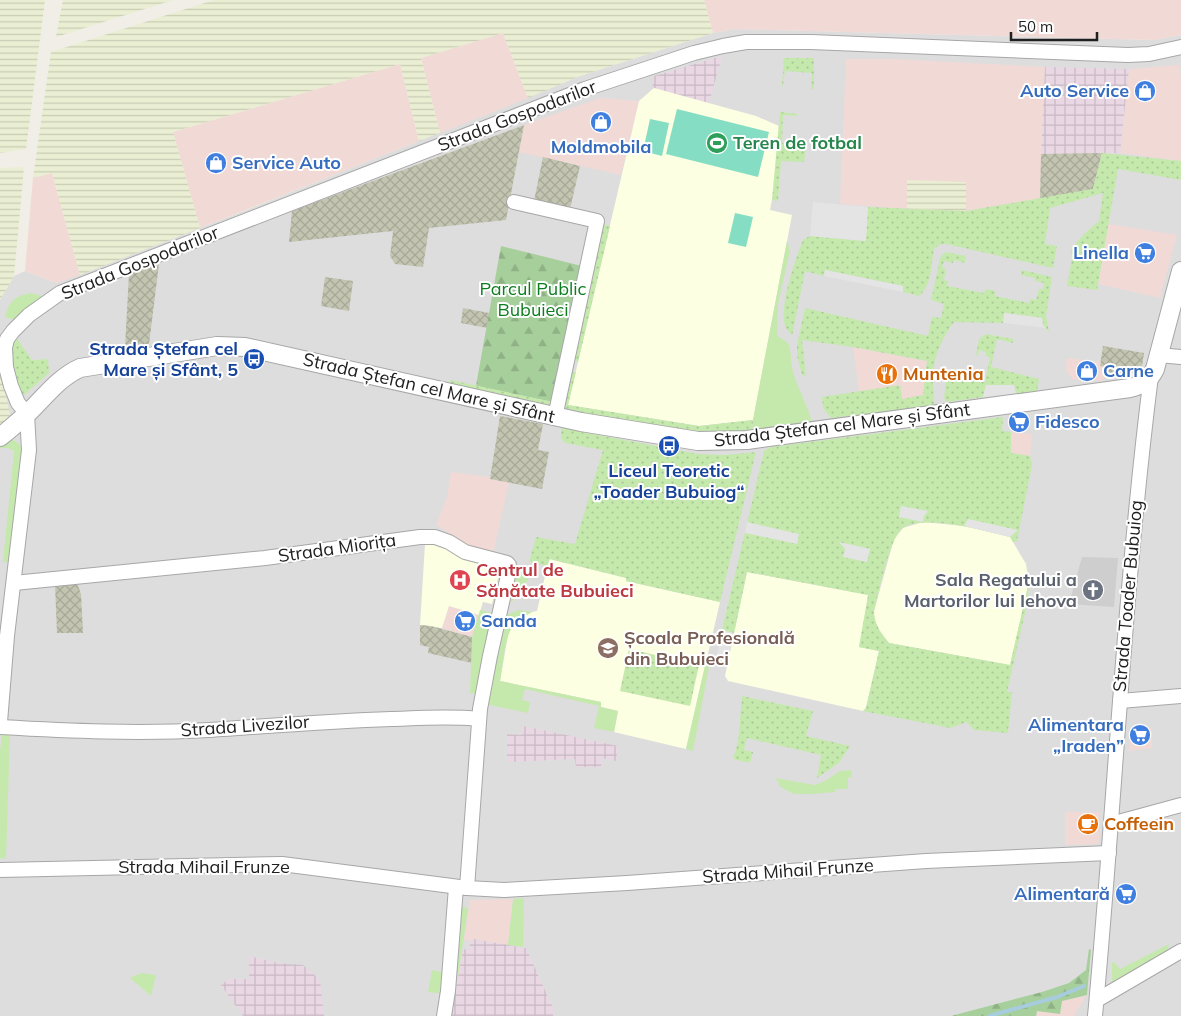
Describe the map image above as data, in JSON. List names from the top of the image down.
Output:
{
  "streets": {
    "street": [
      "Strada Gospodarilor",
      "Strada Ștefan cel Mare și Sfânt",
      "Strada Miorița",
      "Strada Toader Bubuiog",
      "Strada Livezilor",
      "Strada Mihail Frunze"
    ]
  },
  "crossings": [
    ["Strada Gospodarilor", "Strada Ștefan cel Mare și Sfânt"],
    ["Strada Ștefan cel Mare și Sfânt", "Strada Toader Bubuiog"],
    ["Strada Miorița", "Strada Livezilor"],
    ["Strada Toader Bubuiog", "Strada Mihail Frunze"]
  ],
  "parks": ["Parcul Public Bubuieci"],
  "places": {
    "shop": [
      "Auto Service",
      "Moldmobila",
      "Service Auto",
      "Carne"
    ],
    "sports": ["Teren de fotbal"],
    "supermarket": [
      "Linella",
      "Fidesco",
      "Sanda",
      "Alimentara „Iraden”",
      "Alimentară"
    ],
    "bus stop": ["Strada Ștefan cel Mare și Sfânt, 5", "Liceul Teoretic „Toader Bubuiog“"],
    "restaurant": ["Muntenia"],
    "hospital": ["Centrul de Sănătate Bubuieci"],
    "church": ["Sala Regatului a Martorilor lui Iehova"],
    "school or university": ["Școala Profesională din Bubuieci"],
    "cafe": ["Coffeein"]
  },
  "scale_bar": "50 m"
}
